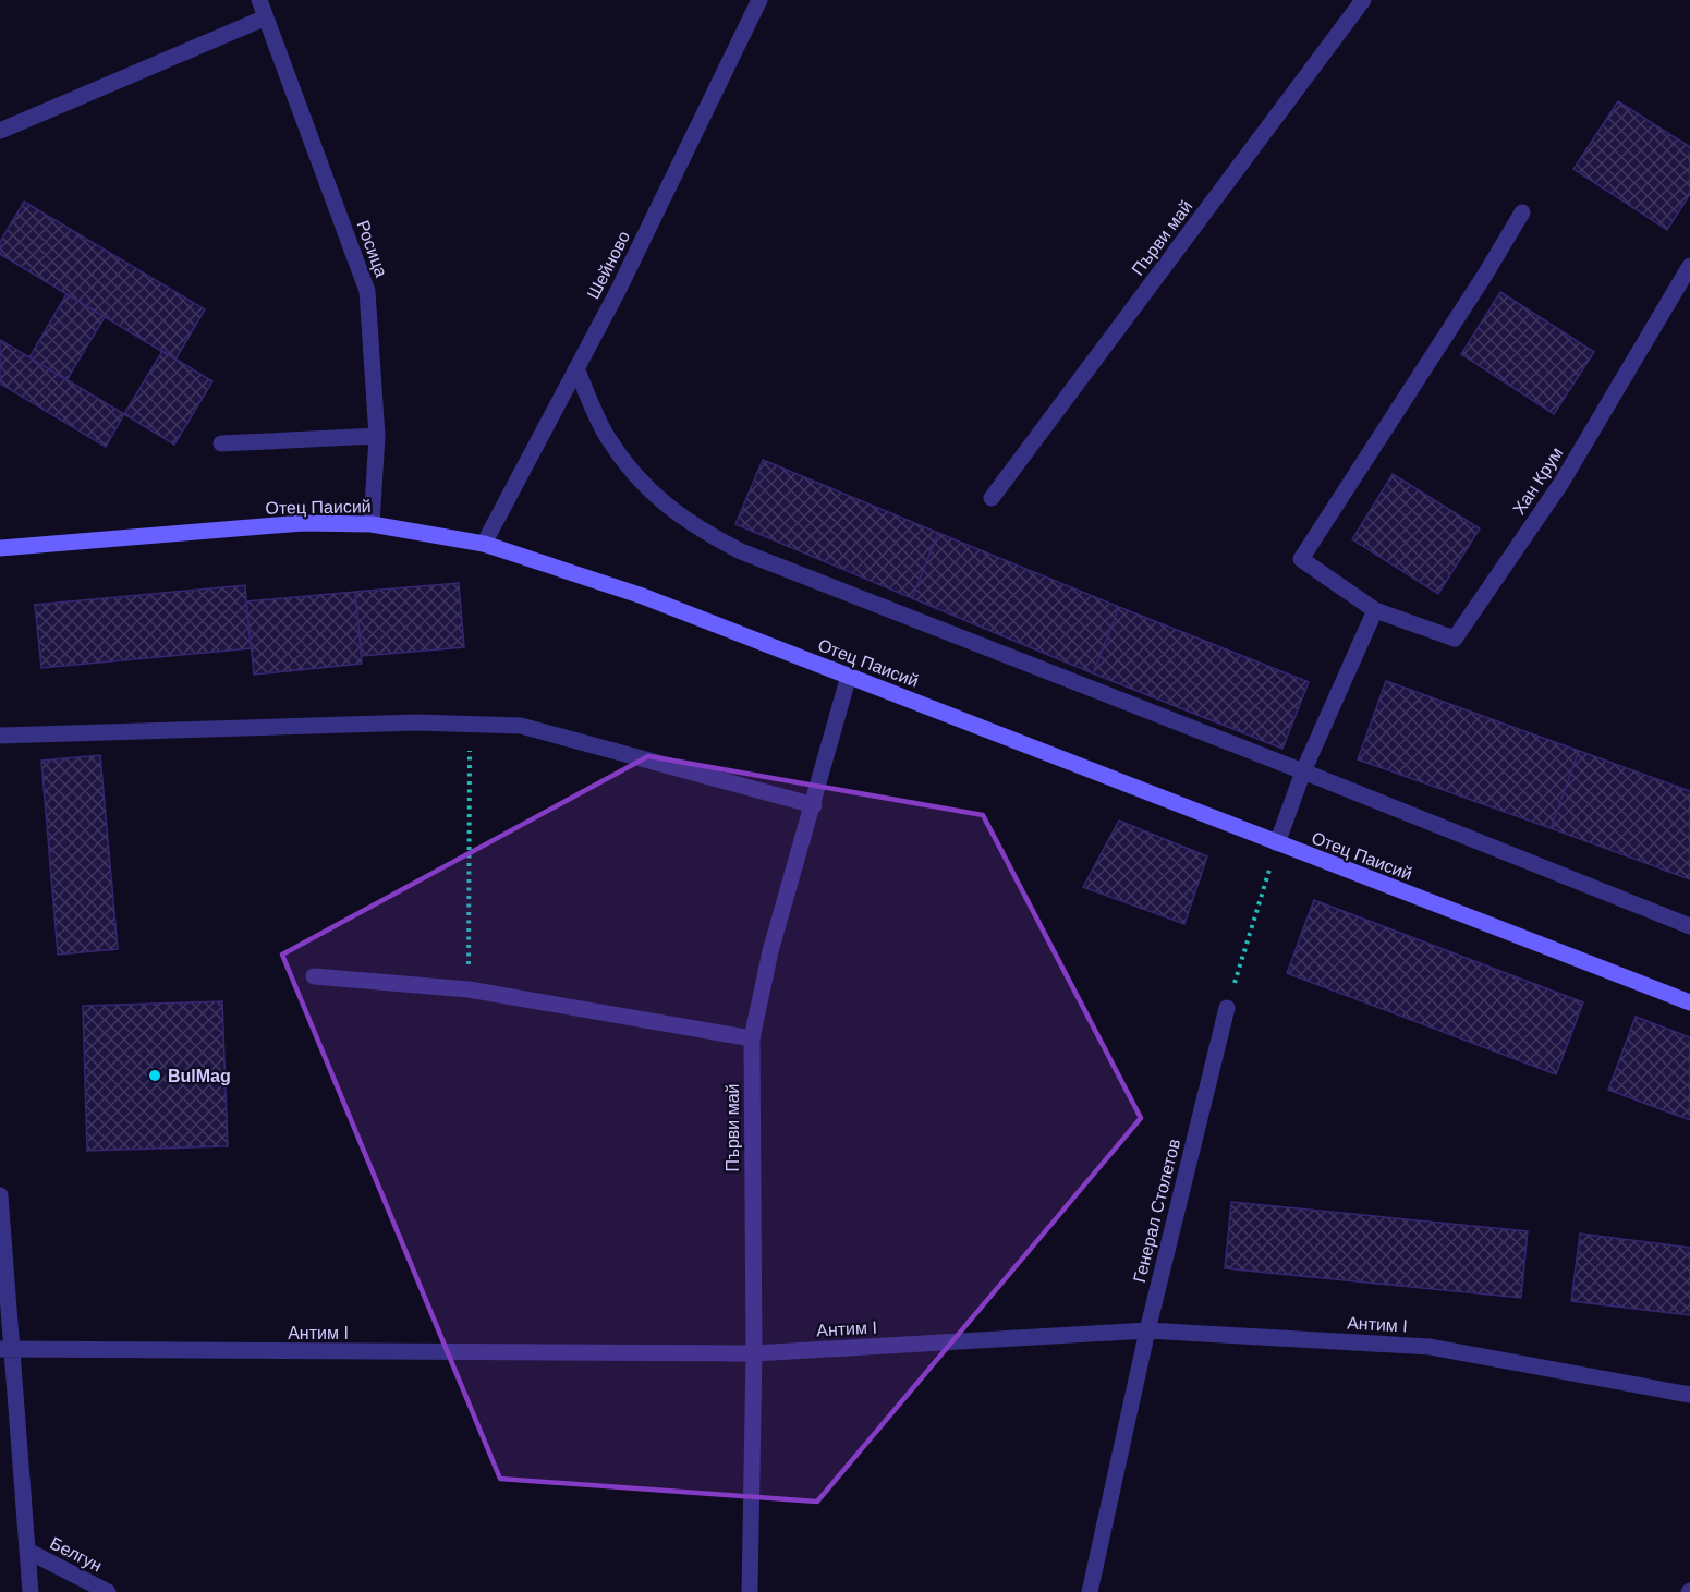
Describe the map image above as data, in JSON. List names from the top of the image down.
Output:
{
  "streets": {
    "main road": ["Отец Паисий"],
    "street": [
      "Първи май",
      "Росица",
      "Шейново",
      "Хан Крум",
      "Генерал Столетов",
      "Антим I",
      "Белгун"
    ]
  },
  "crossings": [
    ["Първи май", "Отец Паисий"],
    ["Първи май", "Антим I"],
    ["Росица", "Отец Паисий"],
    ["Шейново", "Отец Паисий"],
    ["Генерал Столетов", "Антим I"]
  ],
  "places": ["BulMag"]
}
